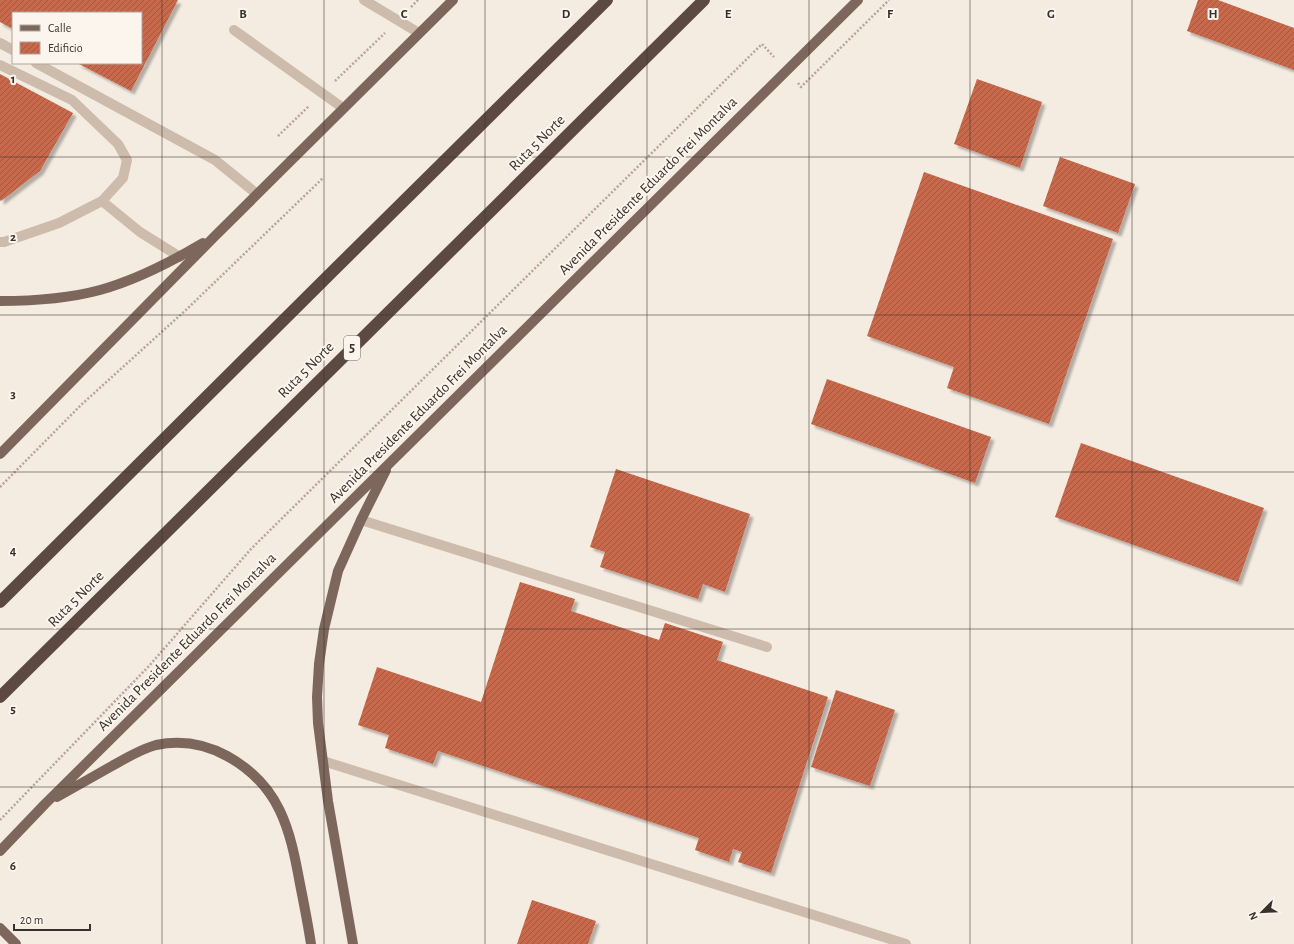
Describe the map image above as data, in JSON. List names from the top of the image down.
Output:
{
  "streets": {
    "highway": ["Ruta 5 Norte", "5"],
    "main road": ["Avenida Presidente Eduardo Frei Montalva"]
  },
  "legend": ["Calle", "Edificio"],
  "scale_bar": "20 m",
  "north": "bottom left",
  "grid": {
    "columns": [
      "B",
      "C",
      "D",
      "E",
      "F",
      "G",
      "H"
    ],
    "rows": [
      "1",
      "2",
      "3",
      "4",
      "5",
      "6"
    ]
  }
}
